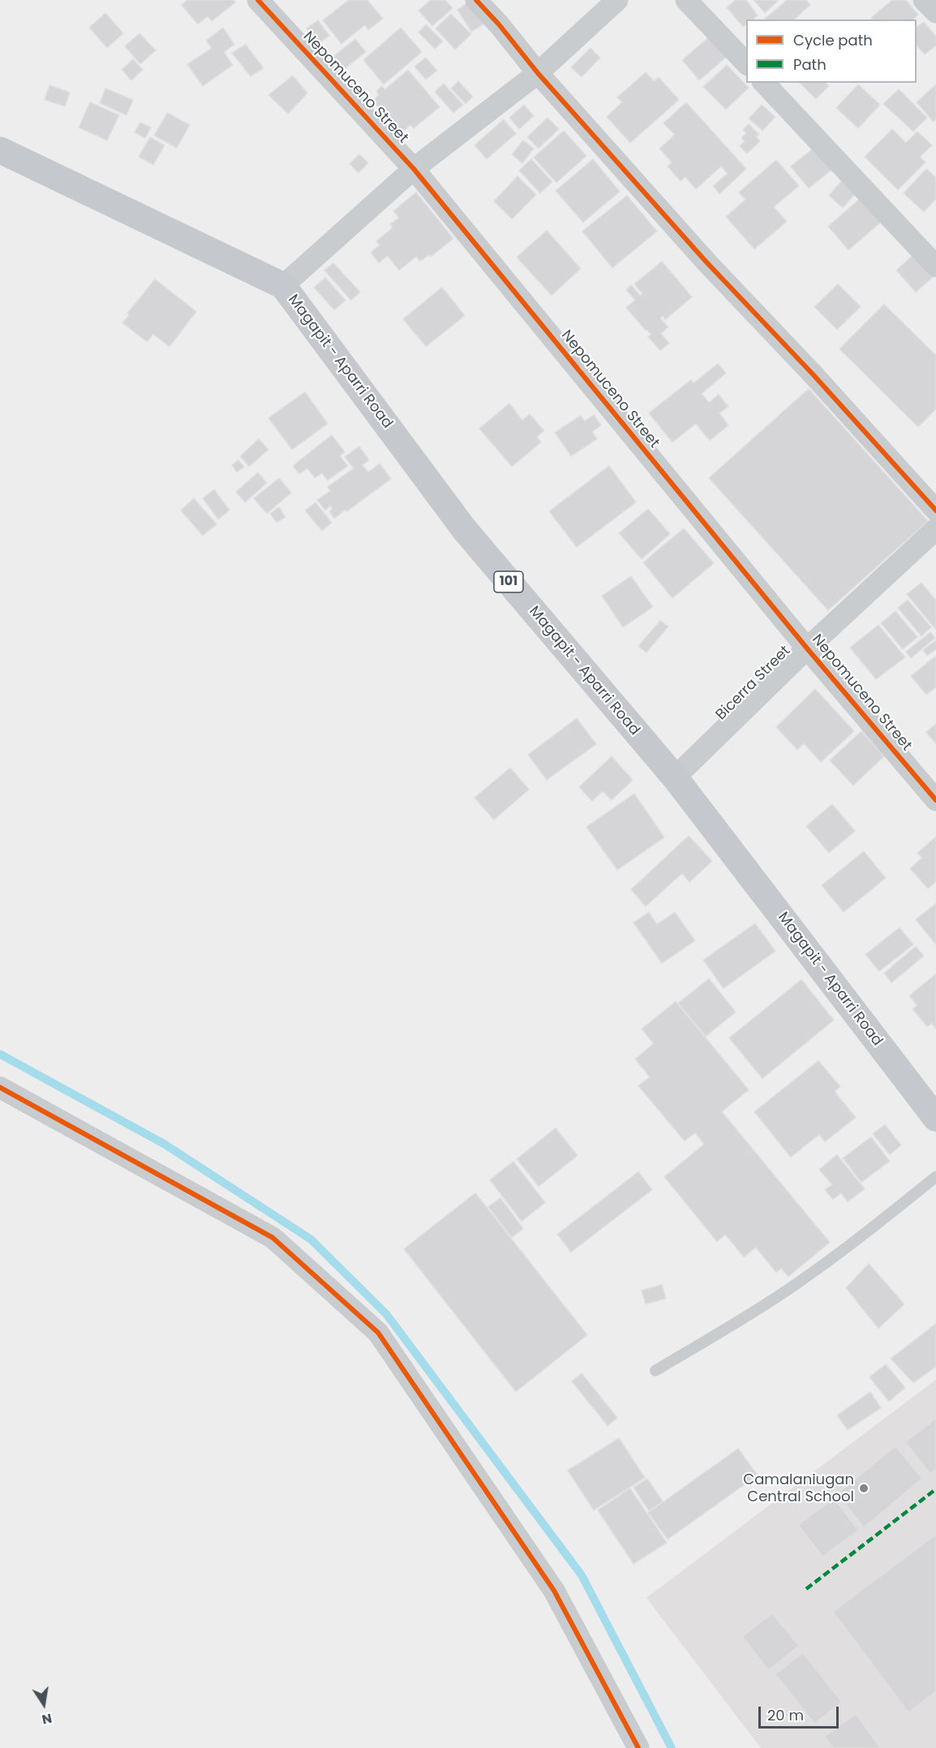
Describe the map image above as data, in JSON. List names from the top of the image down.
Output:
{
  "streets": {
    "main road": ["Magapit - Aparri Road", "101"],
    "street": ["Nepomuceno Street", "Bicerra Street"]
  },
  "crossings": [
    ["Nepomuceno Street", "Bicerra Street"],
    ["Magapit - Aparri Road", "Bicerra Street"]
  ],
  "places": ["Camalaniugan Central School"],
  "legend": ["Cycle path", "Path"],
  "scale_bar": "20 m",
  "north": "bottom"
}
